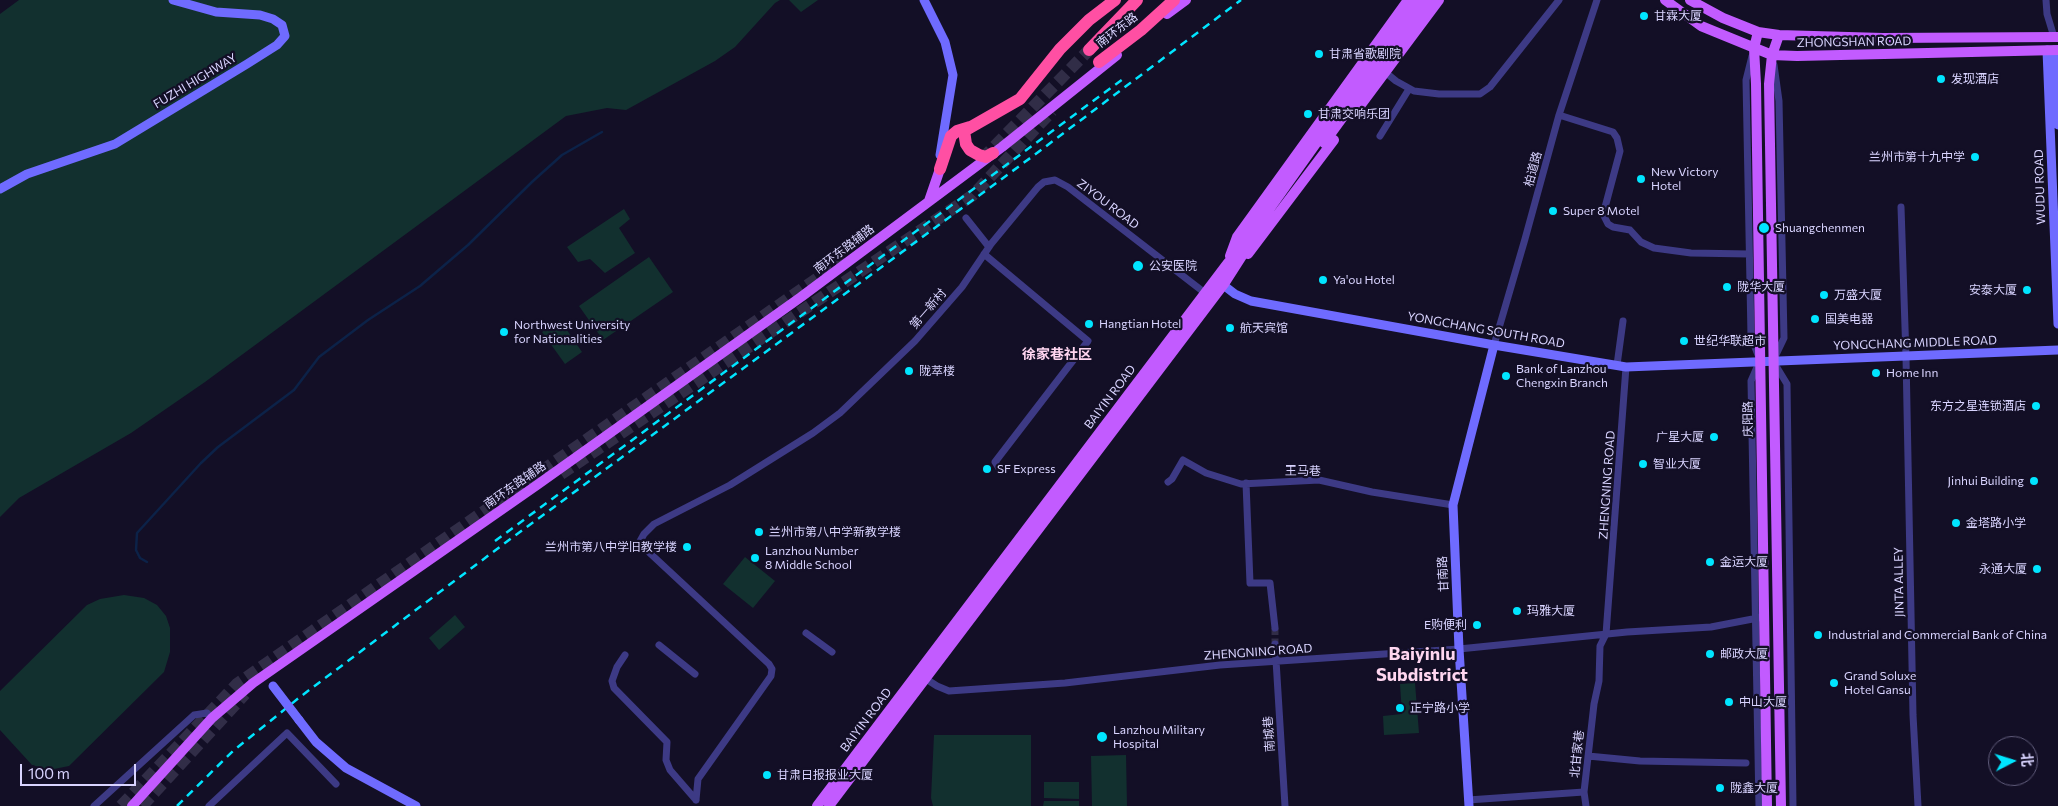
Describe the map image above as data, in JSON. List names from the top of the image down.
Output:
{
  "streets": {
    "highway": ["南环东路"],
    "main road": [
      "ZHONGSHAN ROAD",
      "南环东路辅路",
      "BAIYIN ROAD",
      "庆阳路"
    ],
    "street": [
      "FUZHI HIGHWAY",
      "柏道路",
      "WUDU ROAD",
      "ZIYOU ROAD",
      "第一新村",
      "YONGCHANG SOUTH ROAD",
      "YONGCHANG MIDDLE ROAD",
      "王马巷",
      "ZHENGNING ROAD",
      "甘南路",
      "JINTA ALLEY",
      "南城巷",
      "北甘家巷"
    ]
  },
  "crossings": [
    ["ZHONGSHAN ROAD", "WUDU ROAD"],
    ["ZHONGSHAN ROAD", "庆阳路"],
    ["柏道路", "YONGCHANG SOUTH ROAD"],
    ["柏道路", "甘南路"],
    ["ZIYOU ROAD", "第一新村"],
    ["ZIYOU ROAD", "BAIYIN ROAD"],
    ["YONGCHANG SOUTH ROAD", "YONGCHANG MIDDLE ROAD"],
    ["YONGCHANG SOUTH ROAD", "BAIYIN ROAD"],
    ["YONGCHANG SOUTH ROAD", "庆阳路"],
    ["YONGCHANG SOUTH ROAD", "ZHENGNING ROAD"],
    ["YONGCHANG SOUTH ROAD", "甘南路"],
    ["YONGCHANG MIDDLE ROAD", "庆阳路"],
    ["YONGCHANG MIDDLE ROAD", "JINTA ALLEY"],
    ["BAIYIN ROAD", "ZHENGNING ROAD"],
    ["庆阳路", "ZHENGNING ROAD"],
    ["王马巷", "甘南路"],
    ["ZHENGNING ROAD", "甘南路"],
    ["ZHENGNING ROAD", "南城巷"],
    ["ZHENGNING ROAD", "北甘家巷"],
    ["甘南路", "北甘家巷"]
  ],
  "districts": ["徐家巷社区", "Baiyinlu Subdistrict"],
  "places": [
    "甘霖大厦",
    "甘肃省歌剧院",
    "发现酒店",
    "甘肃交响乐团",
    "兰州市第十九中学",
    "New Victory Hotel",
    "Super 8 Motel",
    "Shuangchenmen",
    "公安医院",
    "Ya'ou Hotel",
    "陇华大厦",
    "安泰大厦",
    "万盛大厦",
    "国美电器",
    "Hangtian Hotel",
    "航天宾馆",
    "Northwest University for Nationalities",
    "世纪华联超市",
    "陇萃楼",
    "Home Inn",
    "Bank of Lanzhou Chengxin Branch",
    "东方之星连锁酒店",
    "广星大厦",
    "智业大厦",
    "SF Express",
    "Jinhui Building",
    "金塔路小学",
    "兰州市第八中学新教学楼",
    "兰州市第八中学旧教学楼",
    "Lanzhou Number 8 Middle School",
    "金运大厦",
    "永通大厦",
    "玛雅大厦",
    "E购便利",
    "Industrial and Commercial Bank of China",
    "邮政大厦",
    "Grand Soluxe Hotel Gansu",
    "中山大厦",
    "正宁路小学",
    "Lanzhou Military Hospital",
    "甘肃日报报业大厦",
    "陇鑫大厦"
  ],
  "scale_bar": "100 m",
  "north": "right"
}
